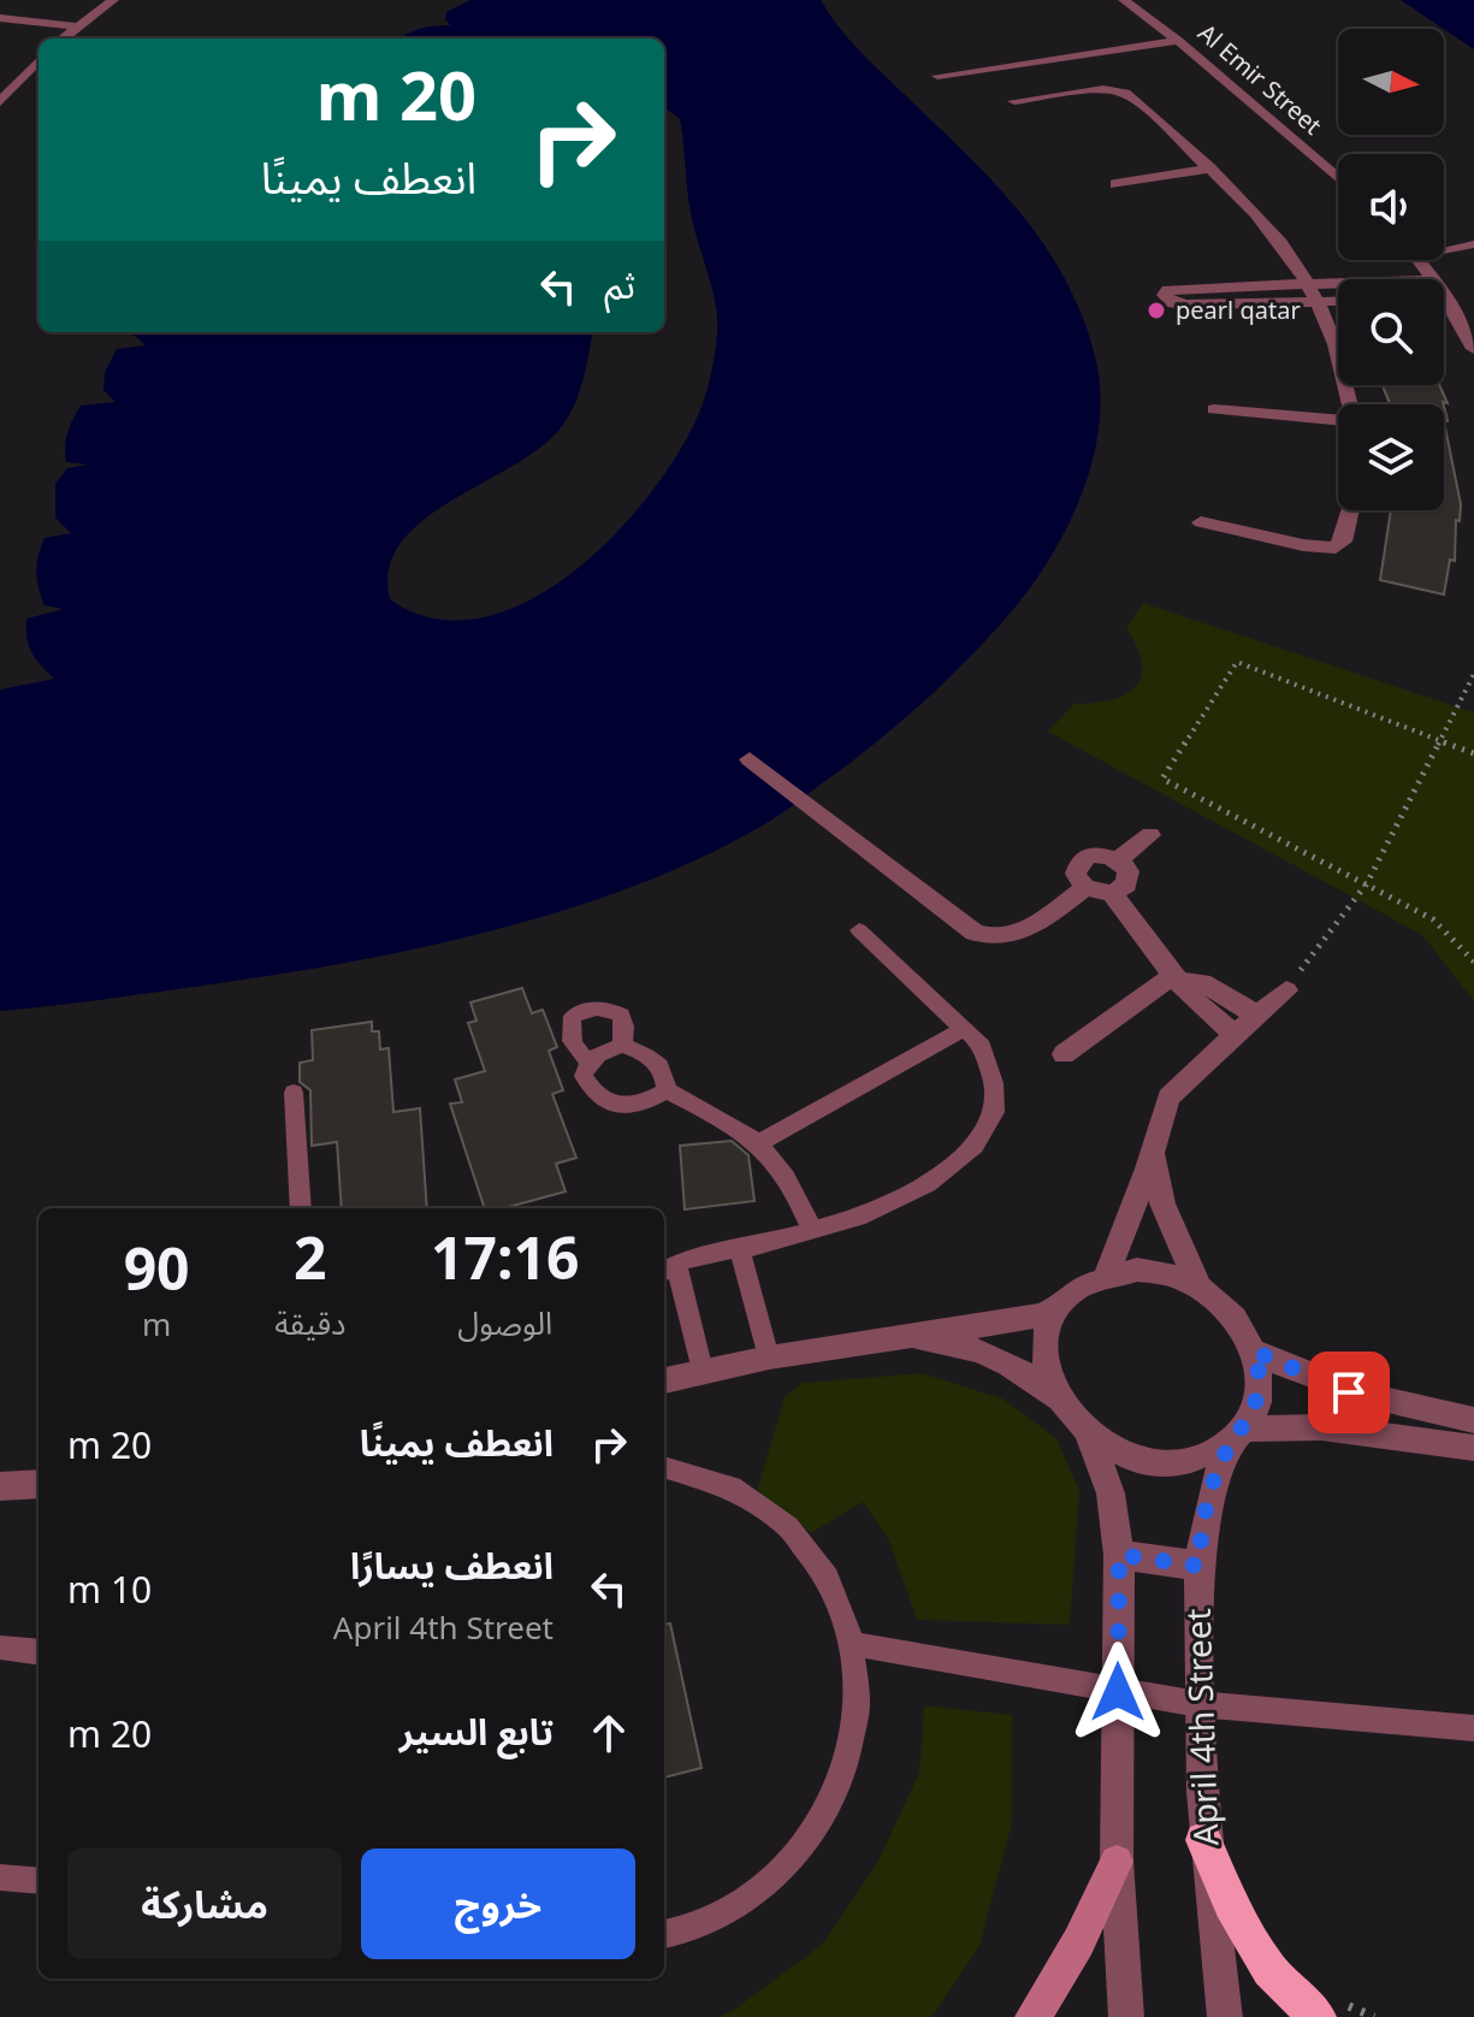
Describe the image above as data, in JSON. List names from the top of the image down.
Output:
{
  "streets": {
    "street": ["Al Emir Street", "April 4th Street"]
  },
  "places": ["pearl qatar"],
  "north": "right",
  "page": {
    "turn": ["20 m", "انعطف يمينًا"],
    "then": "ثم",
    "eta": [
      "17:16",
      "الوصول",
      "2",
      "دقيقة",
      "90",
      "m"
    ],
    "list": [
      {
        "name": "انعطف يمينًا",
        "value": "20 m"
      },
      {
        "name": "انعطف يسارًا",
        "note": "April 4th Street",
        "value": "10 m"
      },
      {
        "name": "تابع السير",
        "value": "20 m"
      }
    ],
    "buttons": ["خروج", "مشاركة"]
  }
}
